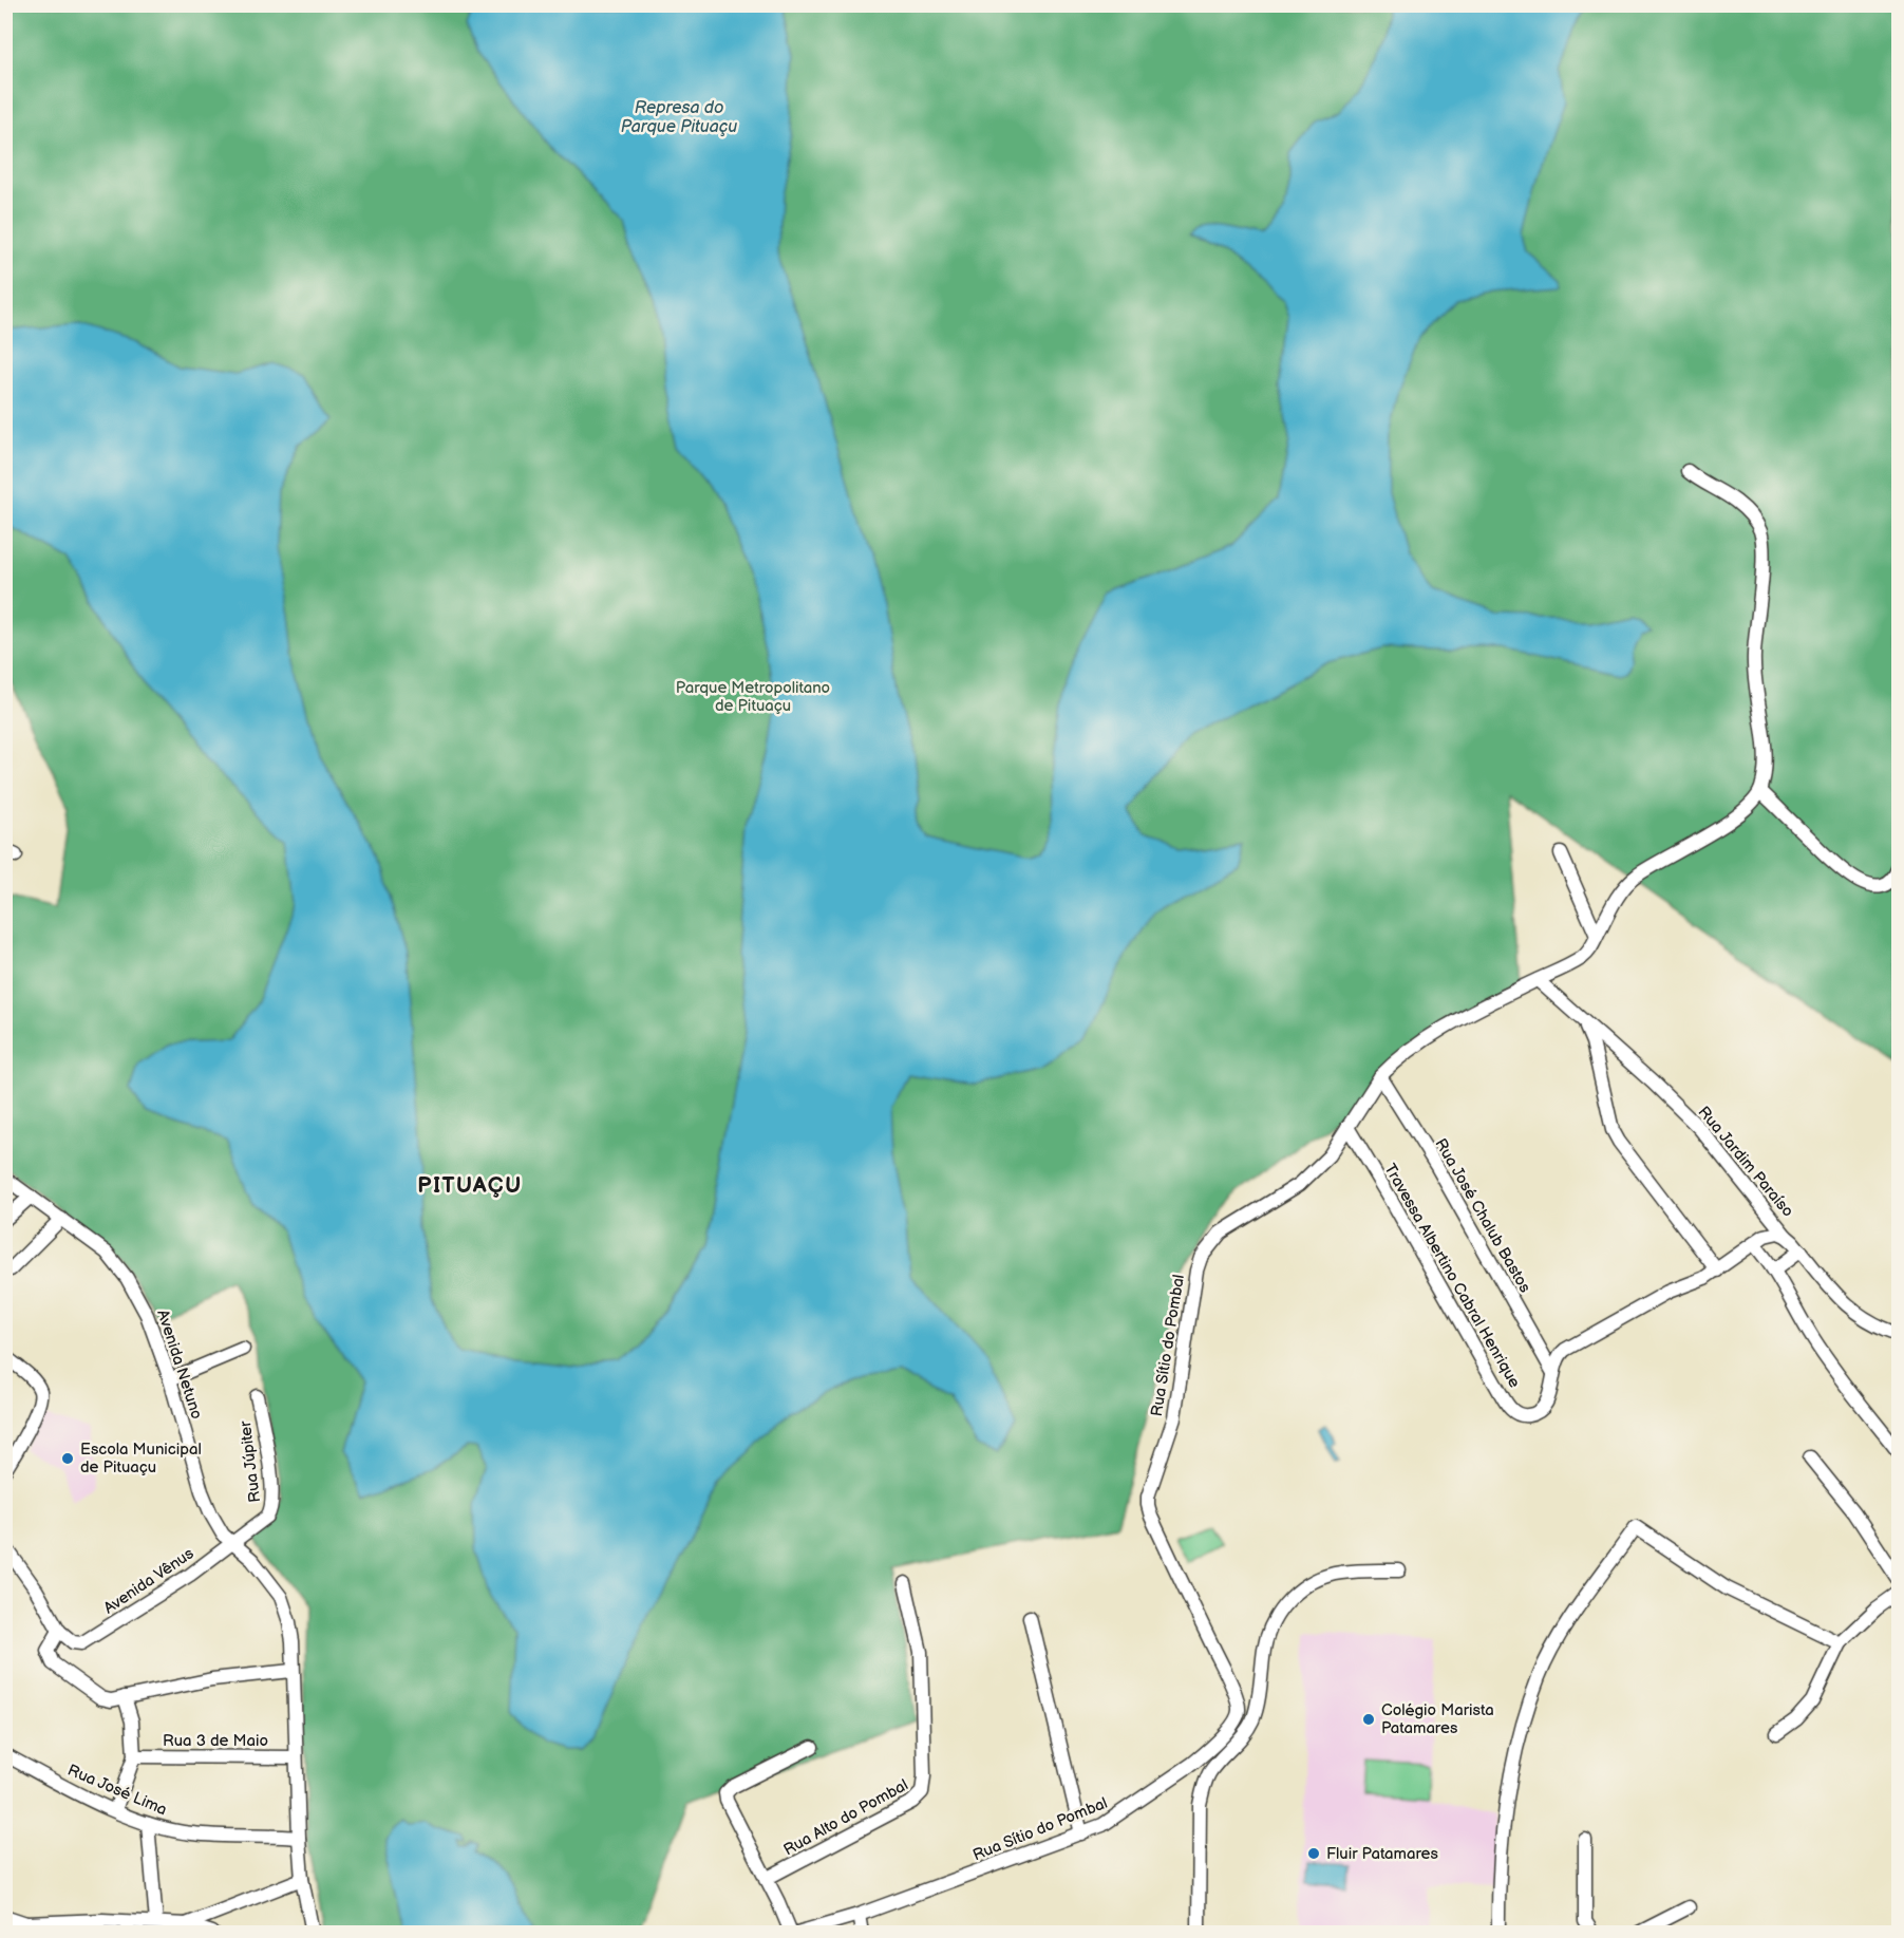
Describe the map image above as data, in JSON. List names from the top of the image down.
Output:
{
  "streets": {
    "street": [
      "Rua Jardim Paraíso",
      "Rua José Chalub Bastos",
      "Travessa Albertino Cabral Henrique",
      "Rua Sítio do Pombal",
      "Avenida Netuno",
      "Rua Júpiter",
      "Avenida Vênus",
      "Rua 3 de Maio",
      "Rua José Lima",
      "Rua Alto do Pombal"
    ]
  },
  "crossings": [
    ["Rua Jardim Paraíso", "Rua Sítio do Pombal"],
    ["Rua José Chalub Bastos", "Travessa Albertino Cabral Henrique"],
    ["Rua José Chalub Bastos", "Rua Sítio do Pombal"],
    ["Travessa Albertino Cabral Henrique", "Rua Sítio do Pombal"],
    ["Avenida Netuno", "Rua Júpiter"],
    ["Avenida Netuno", "Avenida Vênus"],
    ["Avenida Netuno", "Rua 3 de Maio"],
    ["Avenida Netuno", "Rua José Lima"],
    ["Rua Júpiter", "Avenida Vênus"]
  ],
  "districts": ["PITUAÇU"],
  "water": ["Represa do Parque Pituaçu"],
  "parks": ["Parque Metropolitano de Pituaçu"],
  "places": ["Escola Municipal de Pituaçu", "Colégio Marista Patamares", "Fluir Patamares"]
}
